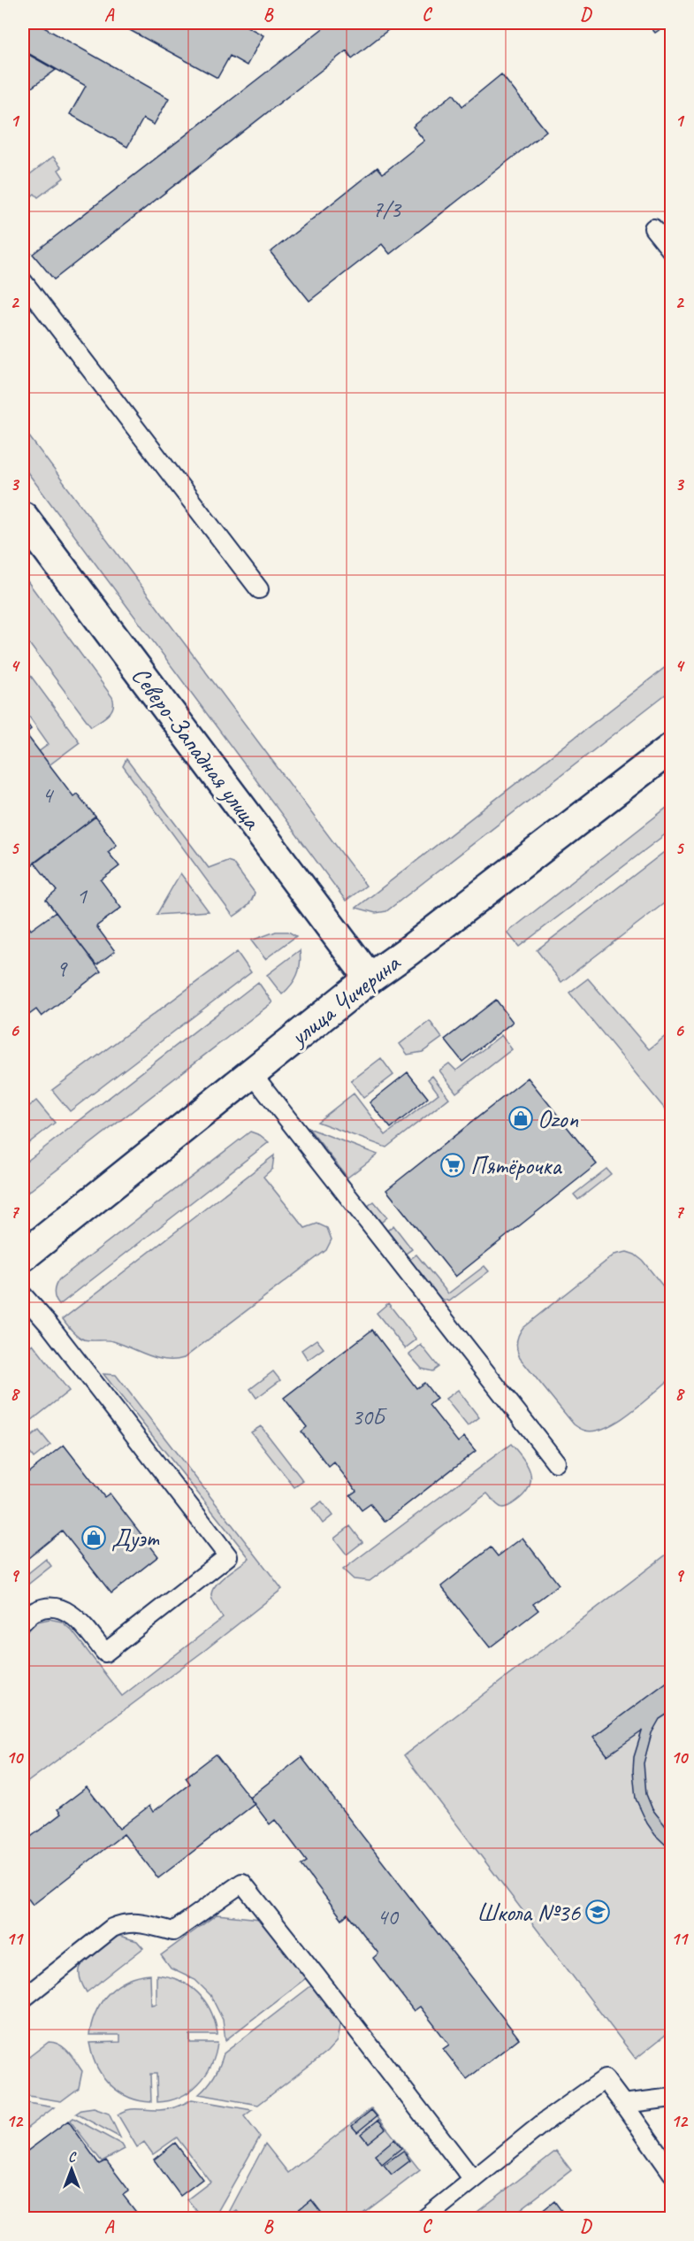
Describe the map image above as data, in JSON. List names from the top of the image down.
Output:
{
  "streets": {
    "main road": ["Северо-Западная улица", "улица Чичерина"]
  },
  "crossings": [
    ["Северо-Западная улица", "улица Чичерина"]
  ],
  "places": {
    "shop": ["Ozon", "Дуэт"],
    "supermarket": ["Пятёрочка"],
    "school or university": ["Школа №36"]
  },
  "house_numbers": [
    "7/3",
    "4",
    "1",
    "9",
    "30Б",
    "40"
  ],
  "north": "top",
  "grid": {
    "columns": [
      "A",
      "B",
      "C",
      "D"
    ],
    "rows": [
      "1",
      "2",
      "3",
      "4",
      "5",
      "6",
      "7",
      "8",
      "9",
      "10",
      "11",
      "12"
    ]
  }
}
